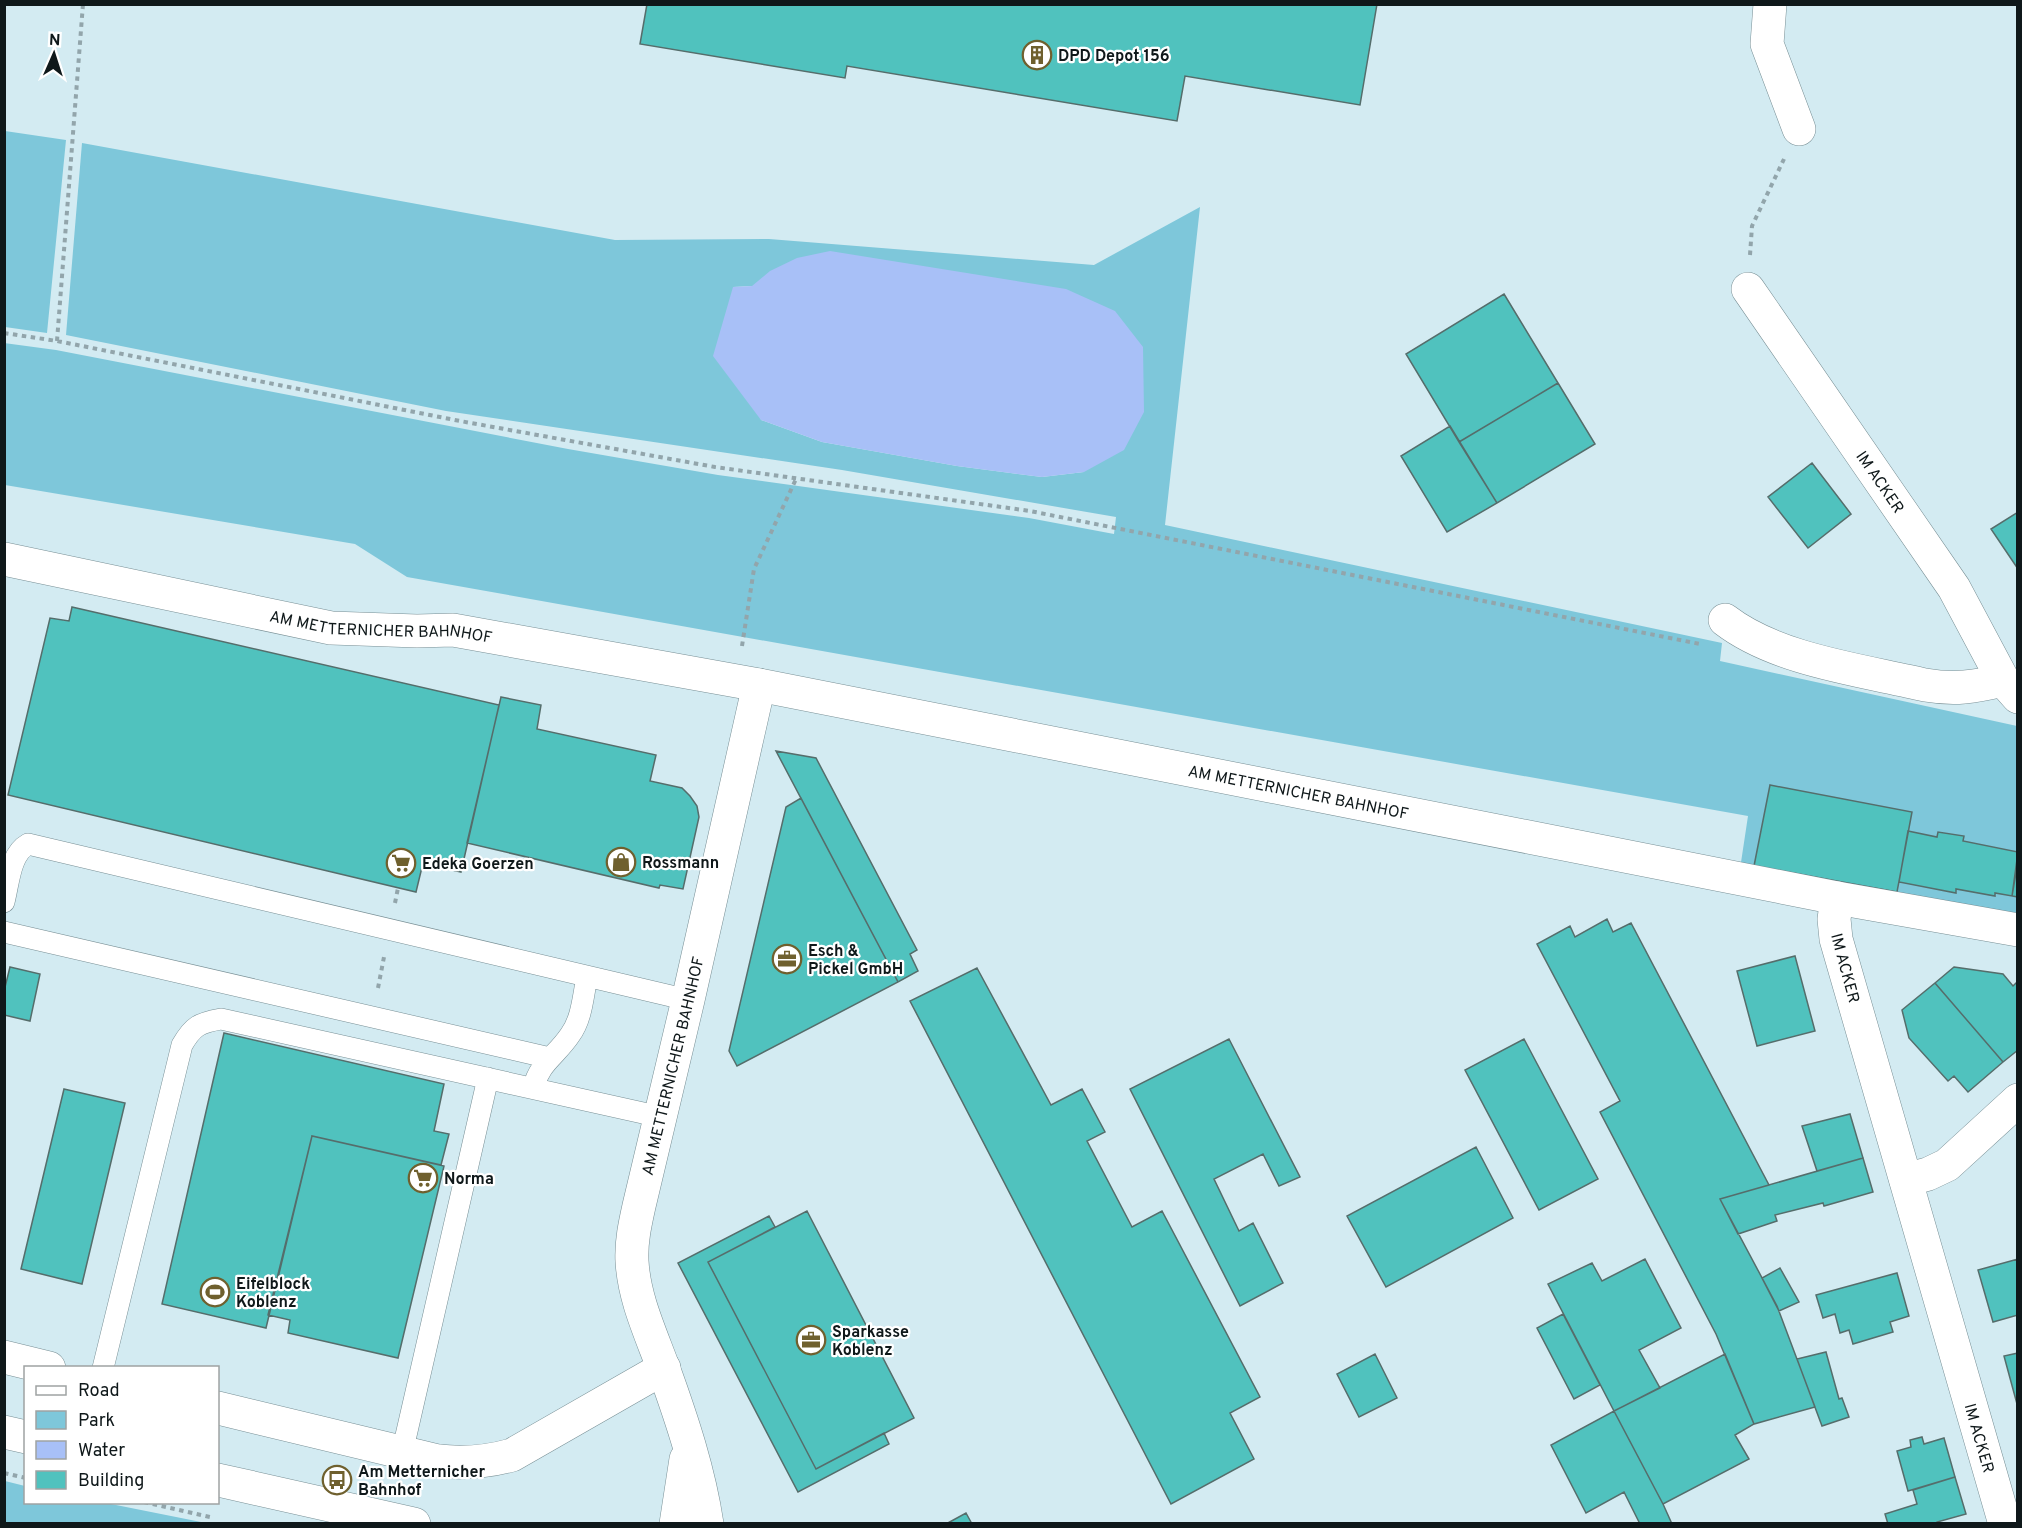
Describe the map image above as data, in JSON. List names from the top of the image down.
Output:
{
  "streets": {
    "street": ["IM ACKER", "AM METTERNICHER BAHNHOF"]
  },
  "crossings": [
    ["IM ACKER", "AM METTERNICHER BAHNHOF"]
  ],
  "places": {
    "building": ["DPD Depot 156"],
    "shop": ["Rossmann"],
    "supermarket": ["Edeka Goerzen", "Norma"],
    "office": ["Esch & Pickel GmbH", "Sparkasse Koblenz"],
    "sports": ["Eifelblock Koblenz"],
    "bus stop": ["Am Metternicher Bahnhof"]
  },
  "legend": [
    "Road",
    "Park",
    "Water",
    "Building"
  ],
  "north": "top"
}
